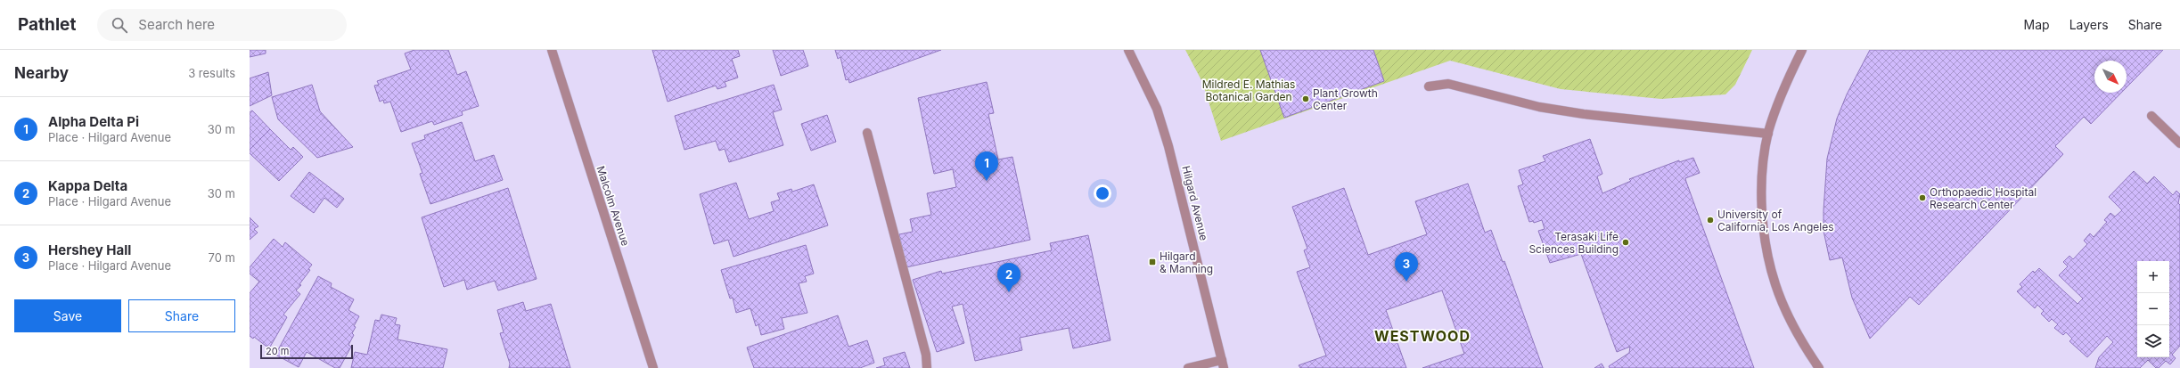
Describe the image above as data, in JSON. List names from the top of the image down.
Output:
{
  "streets": {
    "street": ["Hilgard Avenue", "Malcolm Avenue"]
  },
  "districts": ["WESTWOOD"],
  "parks": ["Mildred E. Mathias Botanical Garden"],
  "places": {
    "other": [
      "Plant Growth Center",
      "Orthopaedic Hospital Research Center",
      "University of California, Los Angeles",
      "Terasaki Life Sciences Building"
    ],
    "transit": ["Hilgard & Manning"]
  },
  "scale_bar": "20 m",
  "north": "bottom right",
  "page": {
    "header": "Pathlet",
    "search": "Search here",
    "nav": ["Map", "Layers", "Share"],
    "heading": ["Nearby", "3 results"],
    "list": [
      {
        "mark": "1",
        "name": "Alpha Delta Pi",
        "note": "Place · Hilgard Avenue",
        "value": "30 m"
      },
      {
        "mark": "2",
        "name": "Kappa Delta",
        "note": "Place · Hilgard Avenue",
        "value": "30 m"
      },
      {
        "mark": "3",
        "name": "Hershey Hall",
        "note": "Place · Hilgard Avenue",
        "value": "70 m"
      }
    ],
    "pins": ["1", "3", "2"],
    "map_buttons": ["+", "−"],
    "buttons": ["Save", "Share"],
    "scale": "20 m"
  }
}
